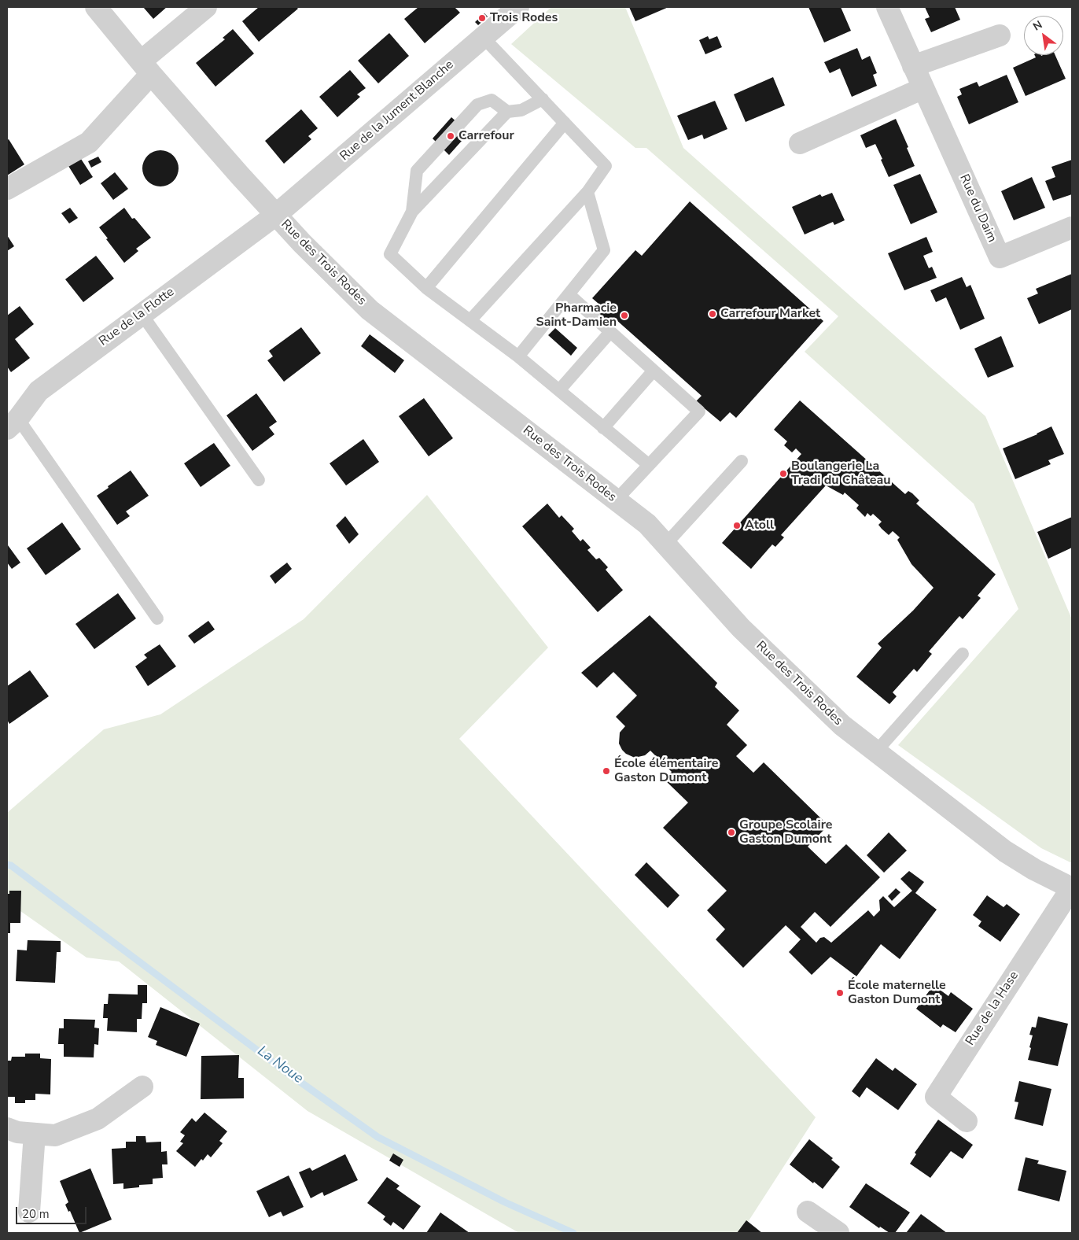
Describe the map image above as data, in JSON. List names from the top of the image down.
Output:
{
  "streets": {
    "street": [
      "Rue de la Jument Blanche",
      "Rue du Daim",
      "Rue des Trois Rodes",
      "Rue de la Flotte",
      "Rue de la Hase"
    ]
  },
  "crossings": [
    ["Rue de la Jument Blanche", "Rue des Trois Rodes"],
    ["Rue de la Jument Blanche", "Rue de la Flotte"],
    ["Rue des Trois Rodes", "Rue de la Flotte"],
    ["Rue des Trois Rodes", "Rue de la Hase"]
  ],
  "water": ["La Noue"],
  "places": [
    "Trois Rodes",
    "Carrefour",
    "Carrefour Market",
    "Pharmacie Saint-Damien",
    "Boulangerie La Tradi du Château",
    "Atoll",
    "École élémentaire Gaston Dumont",
    "Groupe Scolaire Gaston Dumont",
    "École maternelle Gaston Dumont"
  ],
  "scale_bar": "20 m",
  "north": "top left"
}
